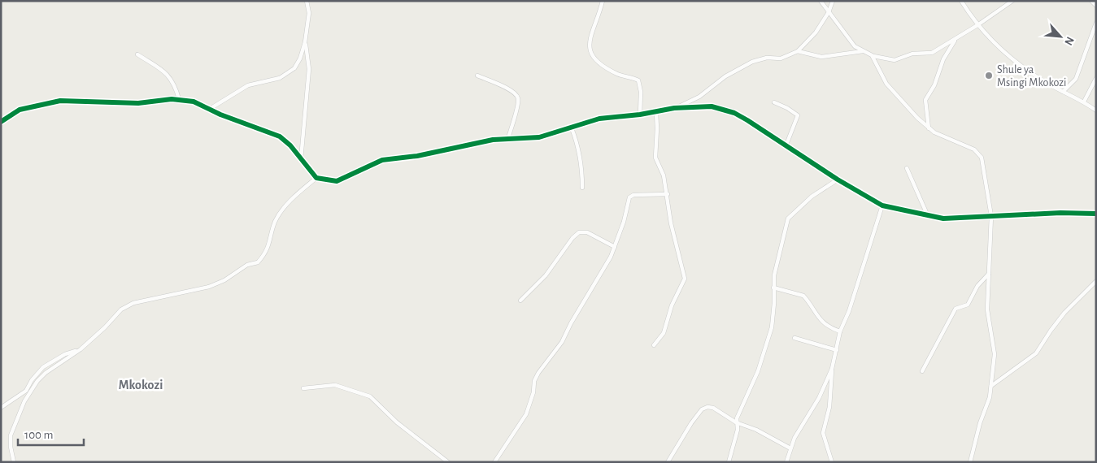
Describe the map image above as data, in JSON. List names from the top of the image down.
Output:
{
  "districts": ["Mkokozi"],
  "places": ["Shule ya Msingi Mkokozi"],
  "scale_bar": "100 m",
  "north": "bottom right"
}
